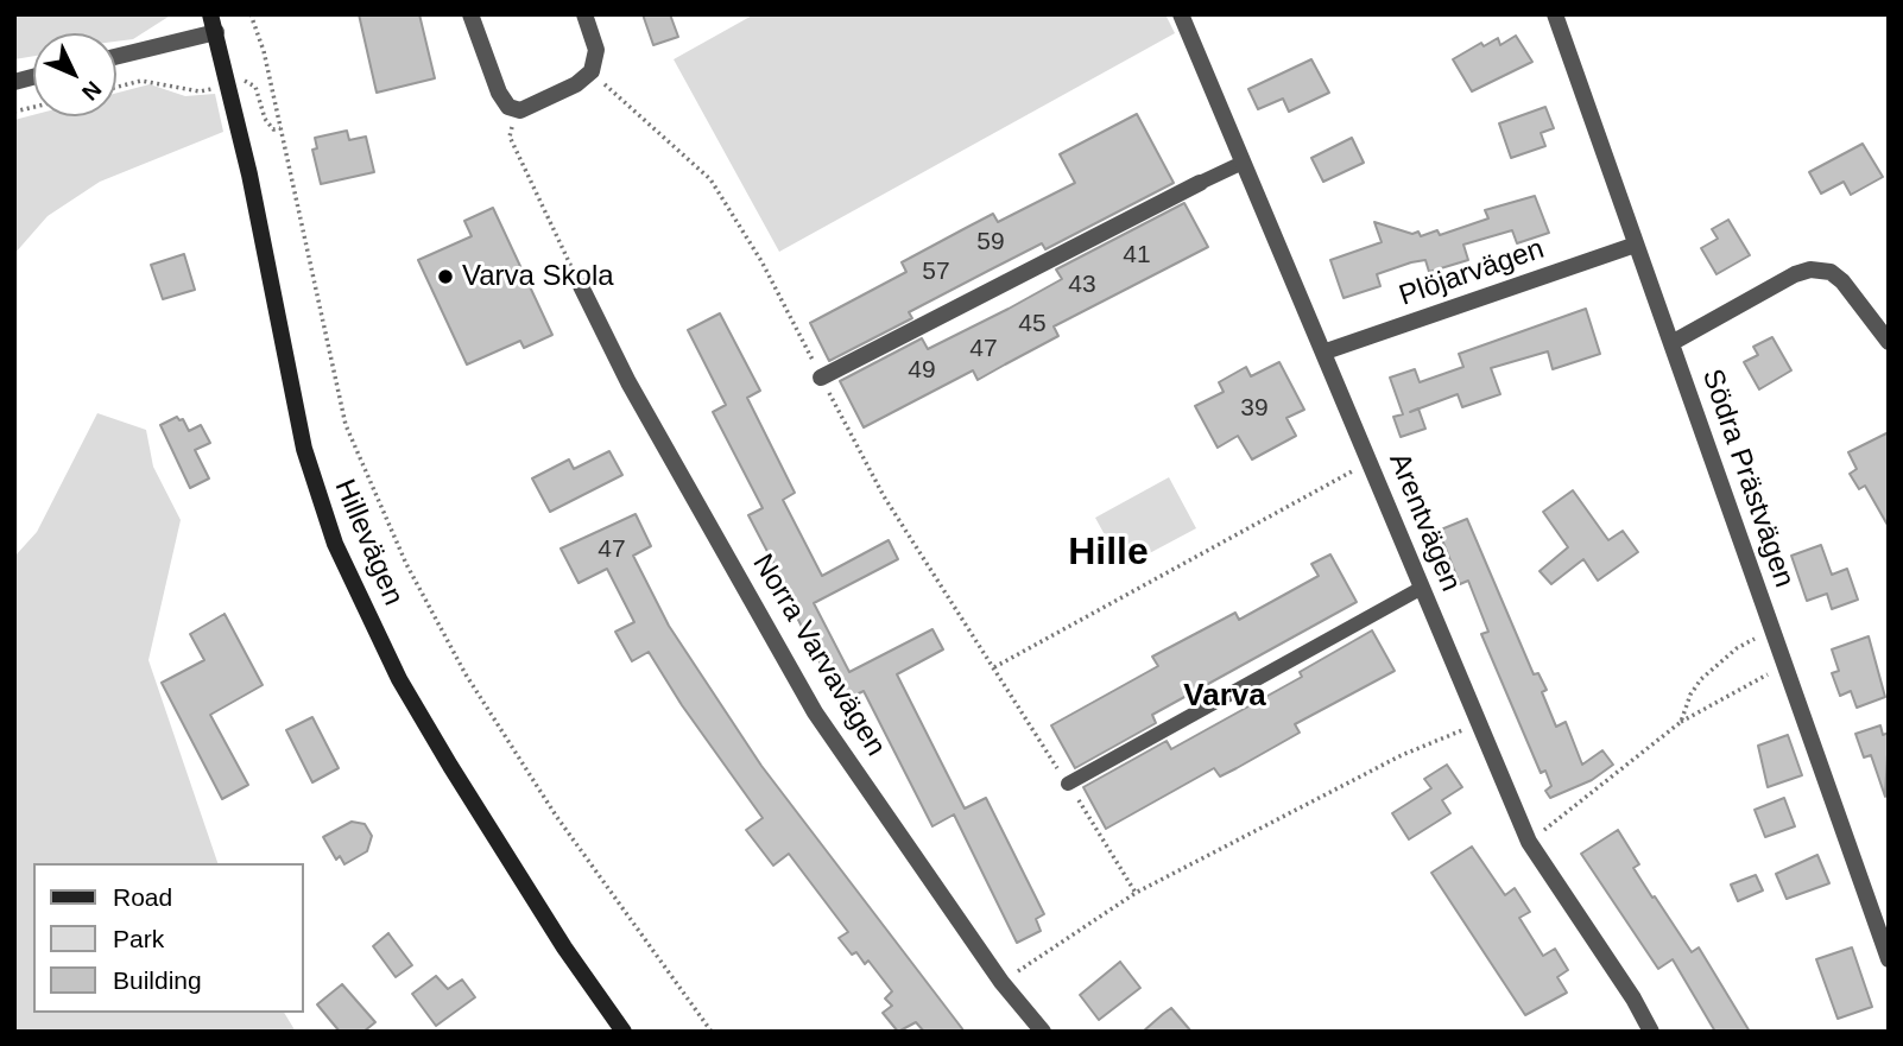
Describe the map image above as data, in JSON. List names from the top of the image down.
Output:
{
  "streets": {
    "street": [
      "Plöjarvägen",
      "Södra Prästvägen",
      "Arentvägen",
      "Hillevägen",
      "Norra Varvavägen"
    ]
  },
  "crossings": [
    ["Plöjarvägen", "Södra Prästvägen"],
    ["Plöjarvägen", "Arentvägen"]
  ],
  "districts": ["Hille", "Varva"],
  "places": ["Varva Skola"],
  "house_numbers": [
    "59",
    "41",
    "57",
    "43",
    "45",
    "47",
    "49",
    "39",
    "47"
  ],
  "legend": ["Road", "Park", "Building"],
  "north": "bottom right"
}
